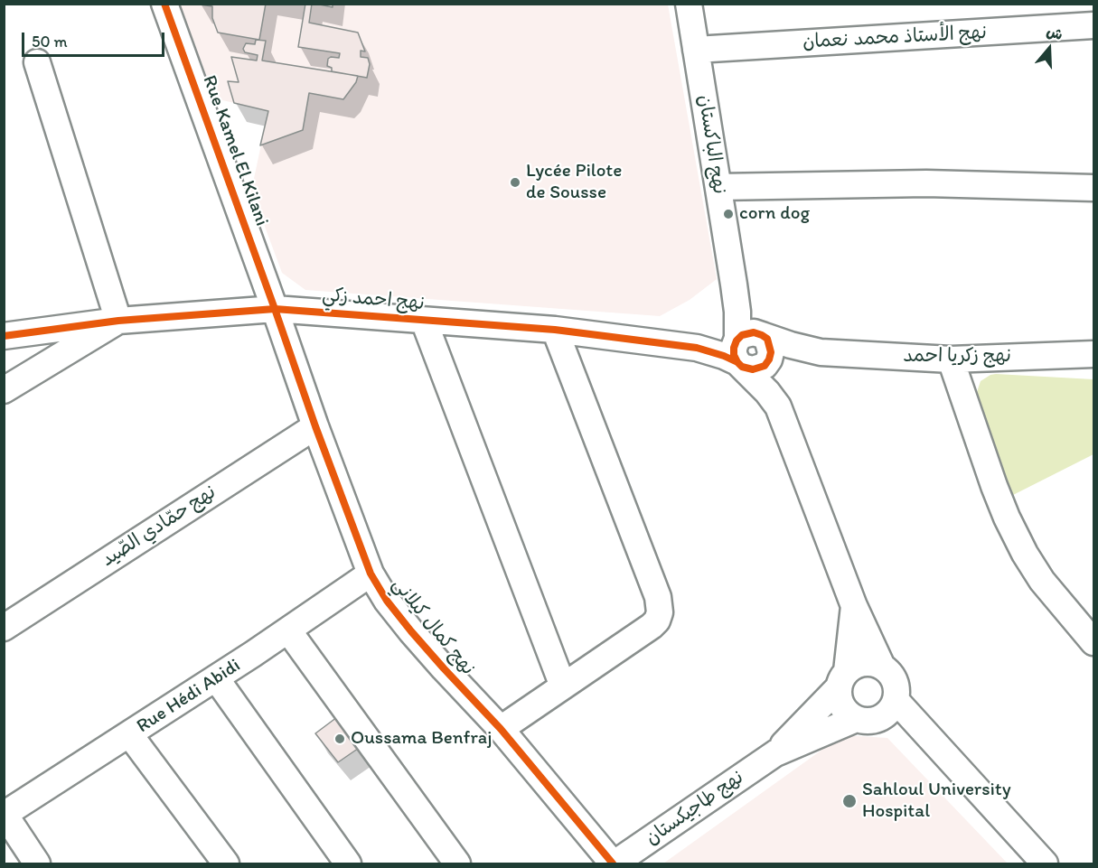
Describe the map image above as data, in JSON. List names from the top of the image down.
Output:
{
  "streets": {
    "street": [
      "نهج الأستاذ محمد نعمان",
      "نهج الباكستان",
      "Rue Kamel El Kilani",
      "نهج احمد زكي",
      "نهج زكريا احمد",
      "نهج حمّادي الصّيد",
      "نهج كمال كيلاني",
      "Rue Hédi Abidi",
      "نهج طاجيكستان"
    ]
  },
  "crossings": [
    ["نهج الأستاذ محمد نعمان", "نهج الباكستان"],
    ["نهج الباكستان", "نهج احمد زكي"],
    ["نهج الباكستان", "نهج زكريا احمد"],
    ["Rue Kamel El Kilani", "نهج احمد زكي"],
    ["Rue Kamel El Kilani", "نهج كمال كيلاني"],
    ["نهج احمد زكي", "نهج زكريا احمد"],
    ["نهج احمد زكي", "نهج كمال كيلاني"],
    ["نهج حمّادي الصّيد", "نهج كمال كيلاني"],
    ["نهج كمال كيلاني", "Rue Hédi Abidi"],
    ["نهج كمال كيلاني", "نهج طاجيكستان"]
  ],
  "places": [
    "Lycée Pilote de Sousse",
    "corn dog",
    "Oussama Benfraj",
    "Sahloul University Hospital"
  ],
  "scale_bar": "50 m",
  "north": "top"
}
